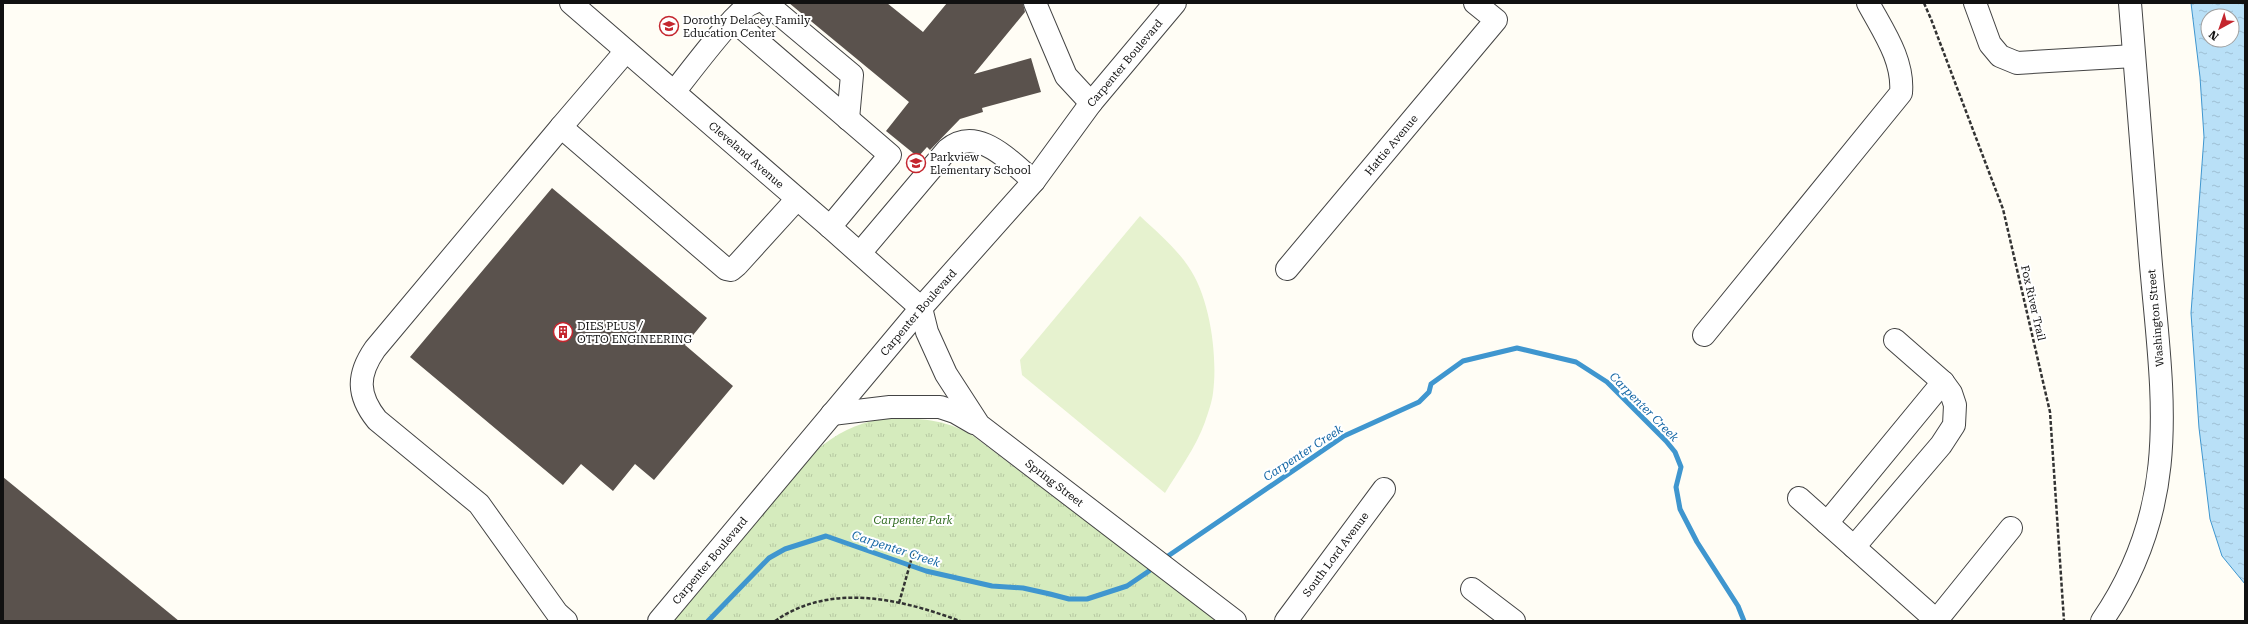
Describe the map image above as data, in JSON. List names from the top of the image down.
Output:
{
  "streets": {
    "street": [
      "Carpenter Boulevard",
      "Hattie Avenue",
      "Cleveland Avenue",
      "Washington Street",
      "Spring Street",
      "South Lord Avenue"
    ],
    "path": ["Fox River Trail"]
  },
  "crossings": [
    ["Carpenter Boulevard", "Cleveland Avenue"],
    ["Carpenter Boulevard", "Spring Street"],
    ["Cleveland Avenue", "Spring Street"]
  ],
  "water": ["Carpenter Creek"],
  "parks": ["Carpenter Park"],
  "places": {
    "school or university": ["Dorothy Delacey Family Education Center", "Parkview Elementary School"],
    "building": ["DIES PLUS / OTTO ENGINEERING"]
  },
  "north": "bottom left"
}
